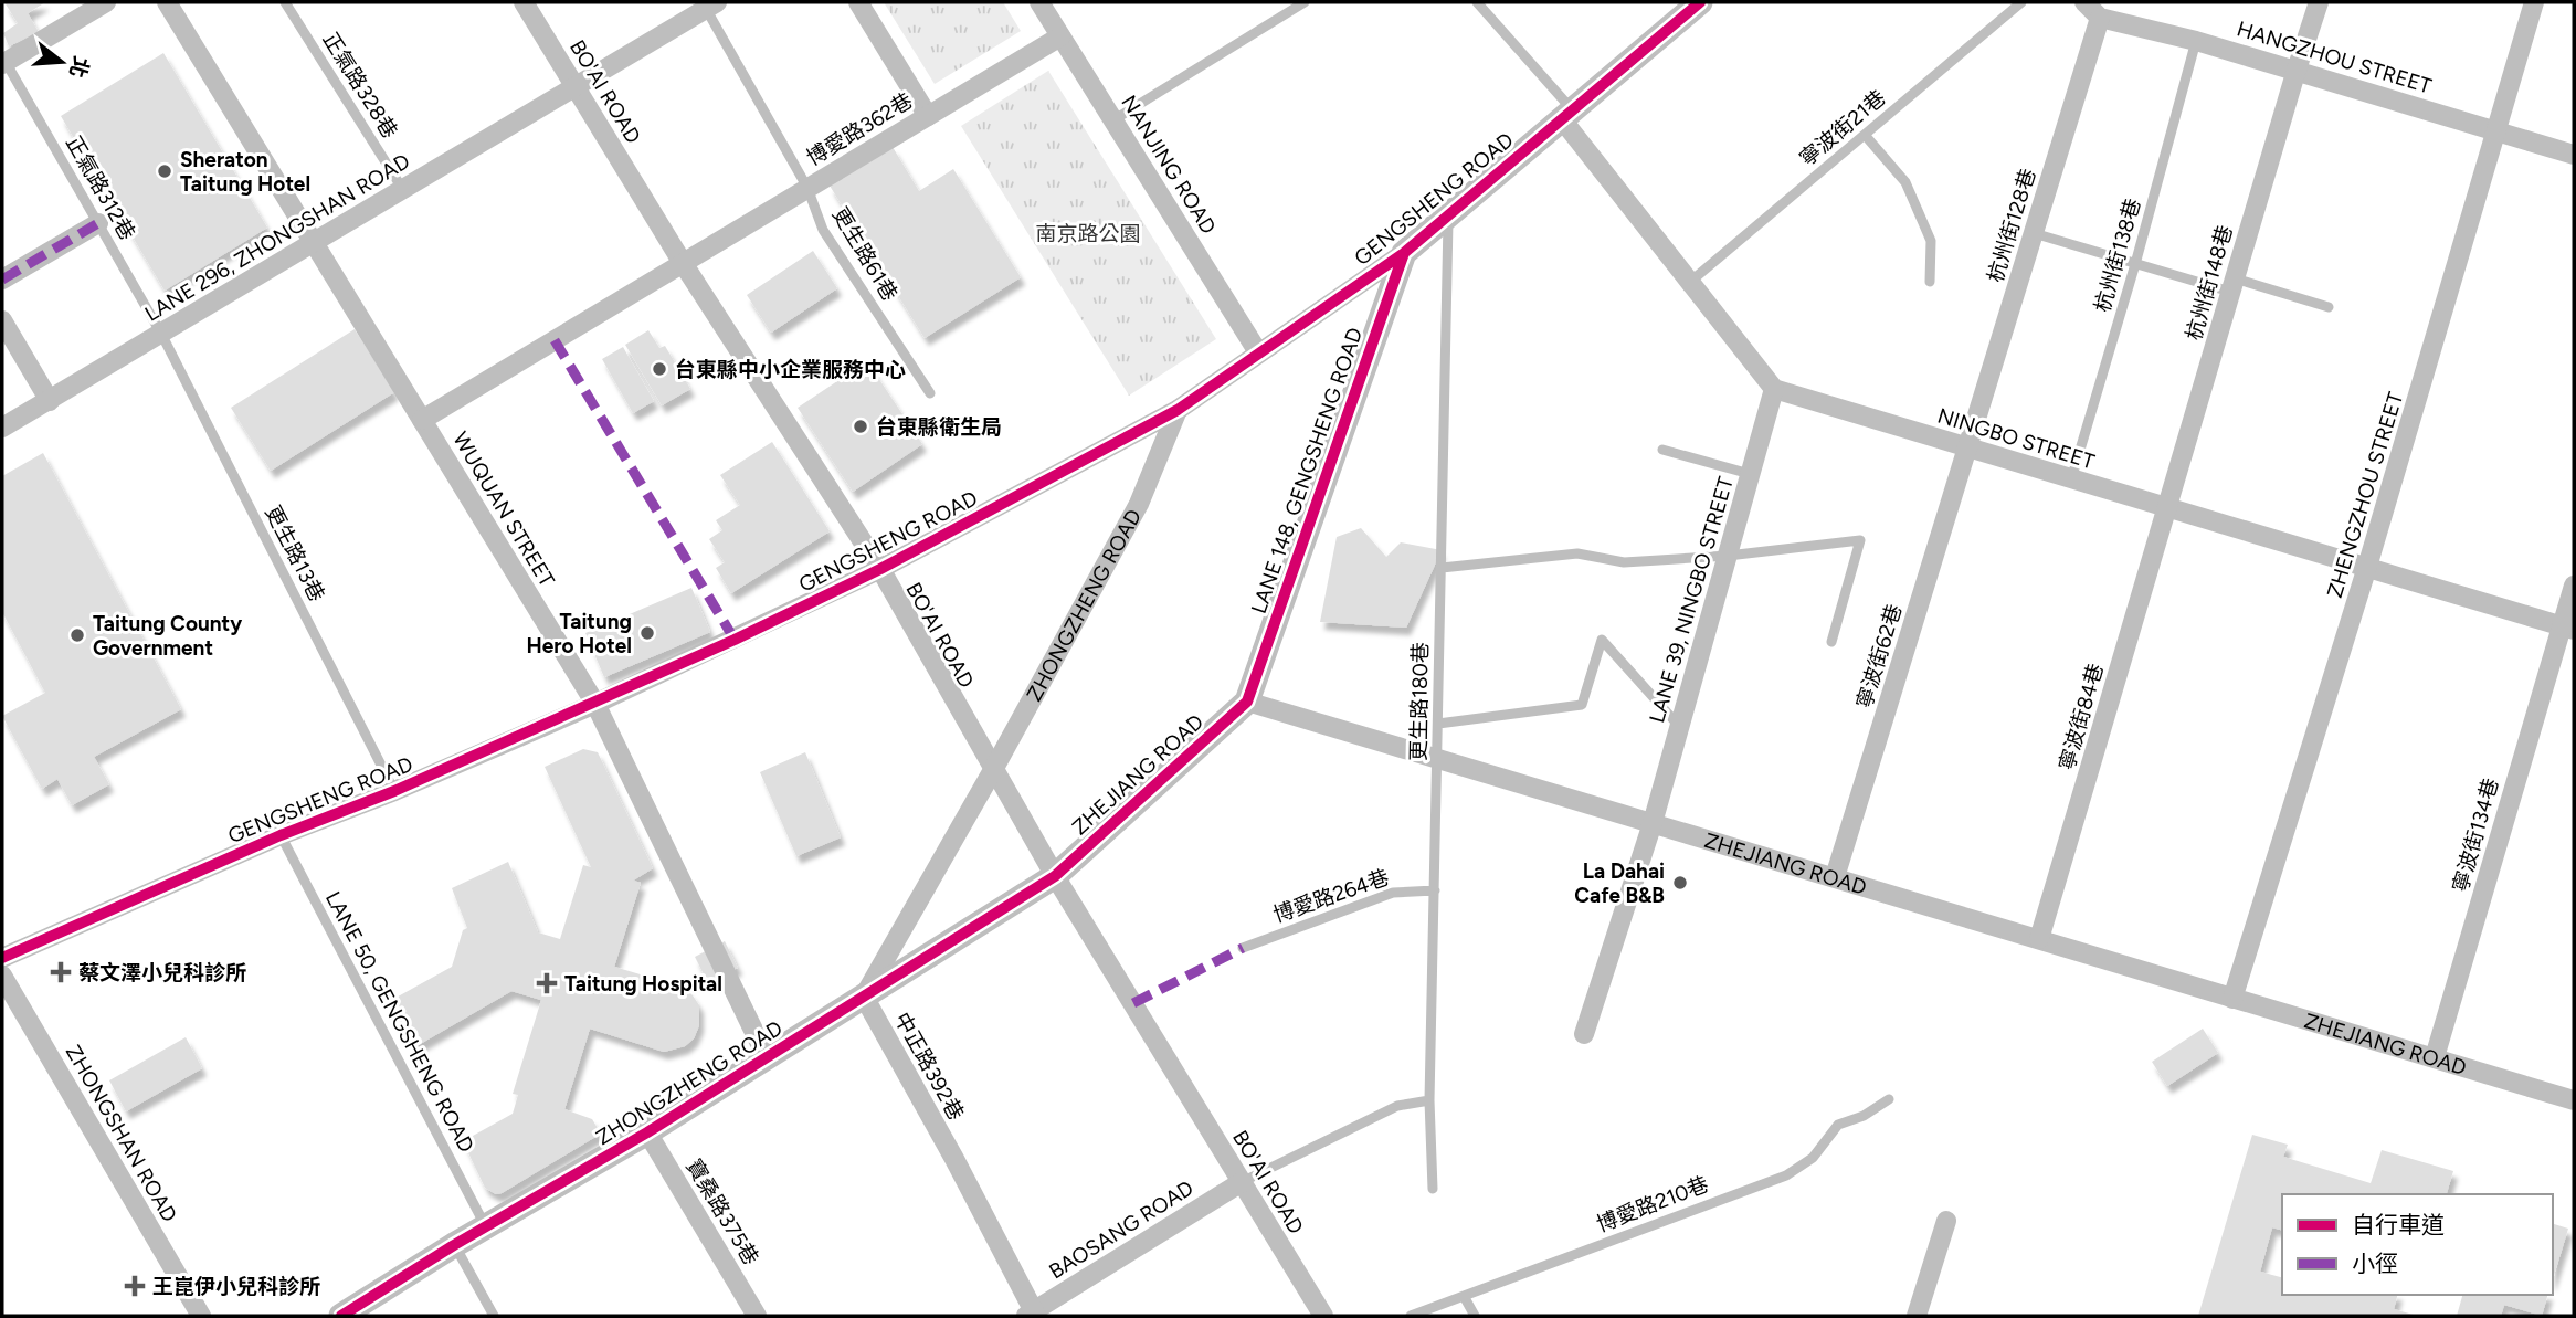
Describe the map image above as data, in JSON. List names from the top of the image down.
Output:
{
  "streets": {
    "street": [
      "HANGZHOU STREET",
      "BO'AI ROAD",
      "博愛路362巷",
      "NANJING ROAD",
      "GENGSHENG ROAD",
      "杭州街128巷",
      "LANE 296, ZHONGSHAN ROAD",
      "杭州街148巷",
      "NINGBO STREET",
      "LANE 148, GENGSHENG ROAD",
      "ZHENGZHOU STREET",
      "WUQUAN STREET",
      "LANE 39, NINGBO STREET",
      "ZHONGZHENG ROAD",
      "寧波街62巷",
      "寧波街84巷",
      "ZHEJIANG ROAD",
      "寧波街134巷",
      "中正路392巷",
      "ZHONGSHAN ROAD",
      "寶桑路375巷",
      "BAOSANG ROAD"
    ],
    "lane": [
      "正氣路328巷",
      "寧波街21巷",
      "正氣路312巷",
      "更生路61巷",
      "杭州街138巷",
      "更生路13巷",
      "更生路180巷",
      "博愛路264巷",
      "LANE 50, GENGSHENG ROAD",
      "博愛路210巷"
    ]
  },
  "crossings": [
    ["HANGZHOU STREET", "杭州街128巷"],
    ["HANGZHOU STREET", "杭州街138巷"],
    ["HANGZHOU STREET", "杭州街148巷"],
    ["HANGZHOU STREET", "ZHENGZHOU STREET"],
    ["正氣路328巷", "LANE 296, ZHONGSHAN ROAD"],
    ["BO'AI ROAD", "博愛路362巷"],
    ["BO'AI ROAD", "GENGSHENG ROAD"],
    ["BO'AI ROAD", "LANE 296, ZHONGSHAN ROAD"],
    ["BO'AI ROAD", "ZHONGZHENG ROAD"],
    ["BO'AI ROAD", "ZHEJIANG ROAD"],
    ["BO'AI ROAD", "BAOSANG ROAD"],
    ["博愛路362巷", "NANJING ROAD"],
    ["博愛路362巷", "更生路61巷"],
    ["博愛路362巷", "WUQUAN STREET"],
    ["NANJING ROAD", "GENGSHENG ROAD"],
    ["正氣路312巷", "LANE 296, ZHONGSHAN ROAD"],
    ["正氣路312巷", "更生路13巷"],
    ["GENGSHENG ROAD", "LANE 148, GENGSHENG ROAD"],
    ["GENGSHENG ROAD", "WUQUAN STREET"],
    ["GENGSHENG ROAD", "更生路13巷"],
    ["GENGSHENG ROAD", "ZHONGZHENG ROAD"],
    ["GENGSHENG ROAD", "更生路180巷"],
    ["GENGSHENG ROAD", "LANE 50, GENGSHENG ROAD"],
    ["杭州街128巷", "NINGBO STREET"],
    ["杭州街128巷", "寧波街62巷"],
    ["LANE 296, ZHONGSHAN ROAD", "更生路61巷"],
    ["LANE 296, ZHONGSHAN ROAD", "WUQUAN STREET"],
    ["LANE 296, ZHONGSHAN ROAD", "更生路13巷"],
    ["杭州街138巷", "NINGBO STREET"],
    ["杭州街148巷", "NINGBO STREET"],
    ["杭州街148巷", "寧波街84巷"],
    ["NINGBO STREET", "ZHENGZHOU STREET"],
    ["NINGBO STREET", "LANE 39, NINGBO STREET"],
    ["NINGBO STREET", "寧波街62巷"],
    ["NINGBO STREET", "寧波街84巷"],
    ["NINGBO STREET", "寧波街134巷"],
    ["LANE 148, GENGSHENG ROAD", "ZHEJIANG ROAD"],
    ["ZHENGZHOU STREET", "ZHEJIANG ROAD"],
    ["WUQUAN STREET", "ZHONGZHENG ROAD"],
    ["LANE 39, NINGBO STREET", "ZHEJIANG ROAD"],
    ["ZHONGZHENG ROAD", "ZHEJIANG ROAD"],
    ["ZHONGZHENG ROAD", "LANE 50, GENGSHENG ROAD"],
    ["ZHONGZHENG ROAD", "中正路392巷"],
    ["ZHONGZHENG ROAD", "寶桑路375巷"],
    ["寧波街62巷", "ZHEJIANG ROAD"],
    ["更生路180巷", "ZHEJIANG ROAD"],
    ["更生路180巷", "博愛路264巷"],
    ["寧波街84巷", "ZHEJIANG ROAD"],
    ["ZHEJIANG ROAD", "寧波街134巷"],
    ["中正路392巷", "BAOSANG ROAD"]
  ],
  "parks": ["南京路公園"],
  "places": {
    "other": [
      "Sheraton Taitung Hotel",
      "台東縣中小企業服務中心",
      "台東縣衛生局",
      "Taitung Hero Hotel",
      "Taitung County Government",
      "La Dahai Cafe B&B"
    ],
    "health": ["蔡文澤小兒科診所", "Taitung Hospital", "王崑伊小兒科診所"]
  },
  "legend": ["自行車道", "小徑"],
  "north": "right"
}
